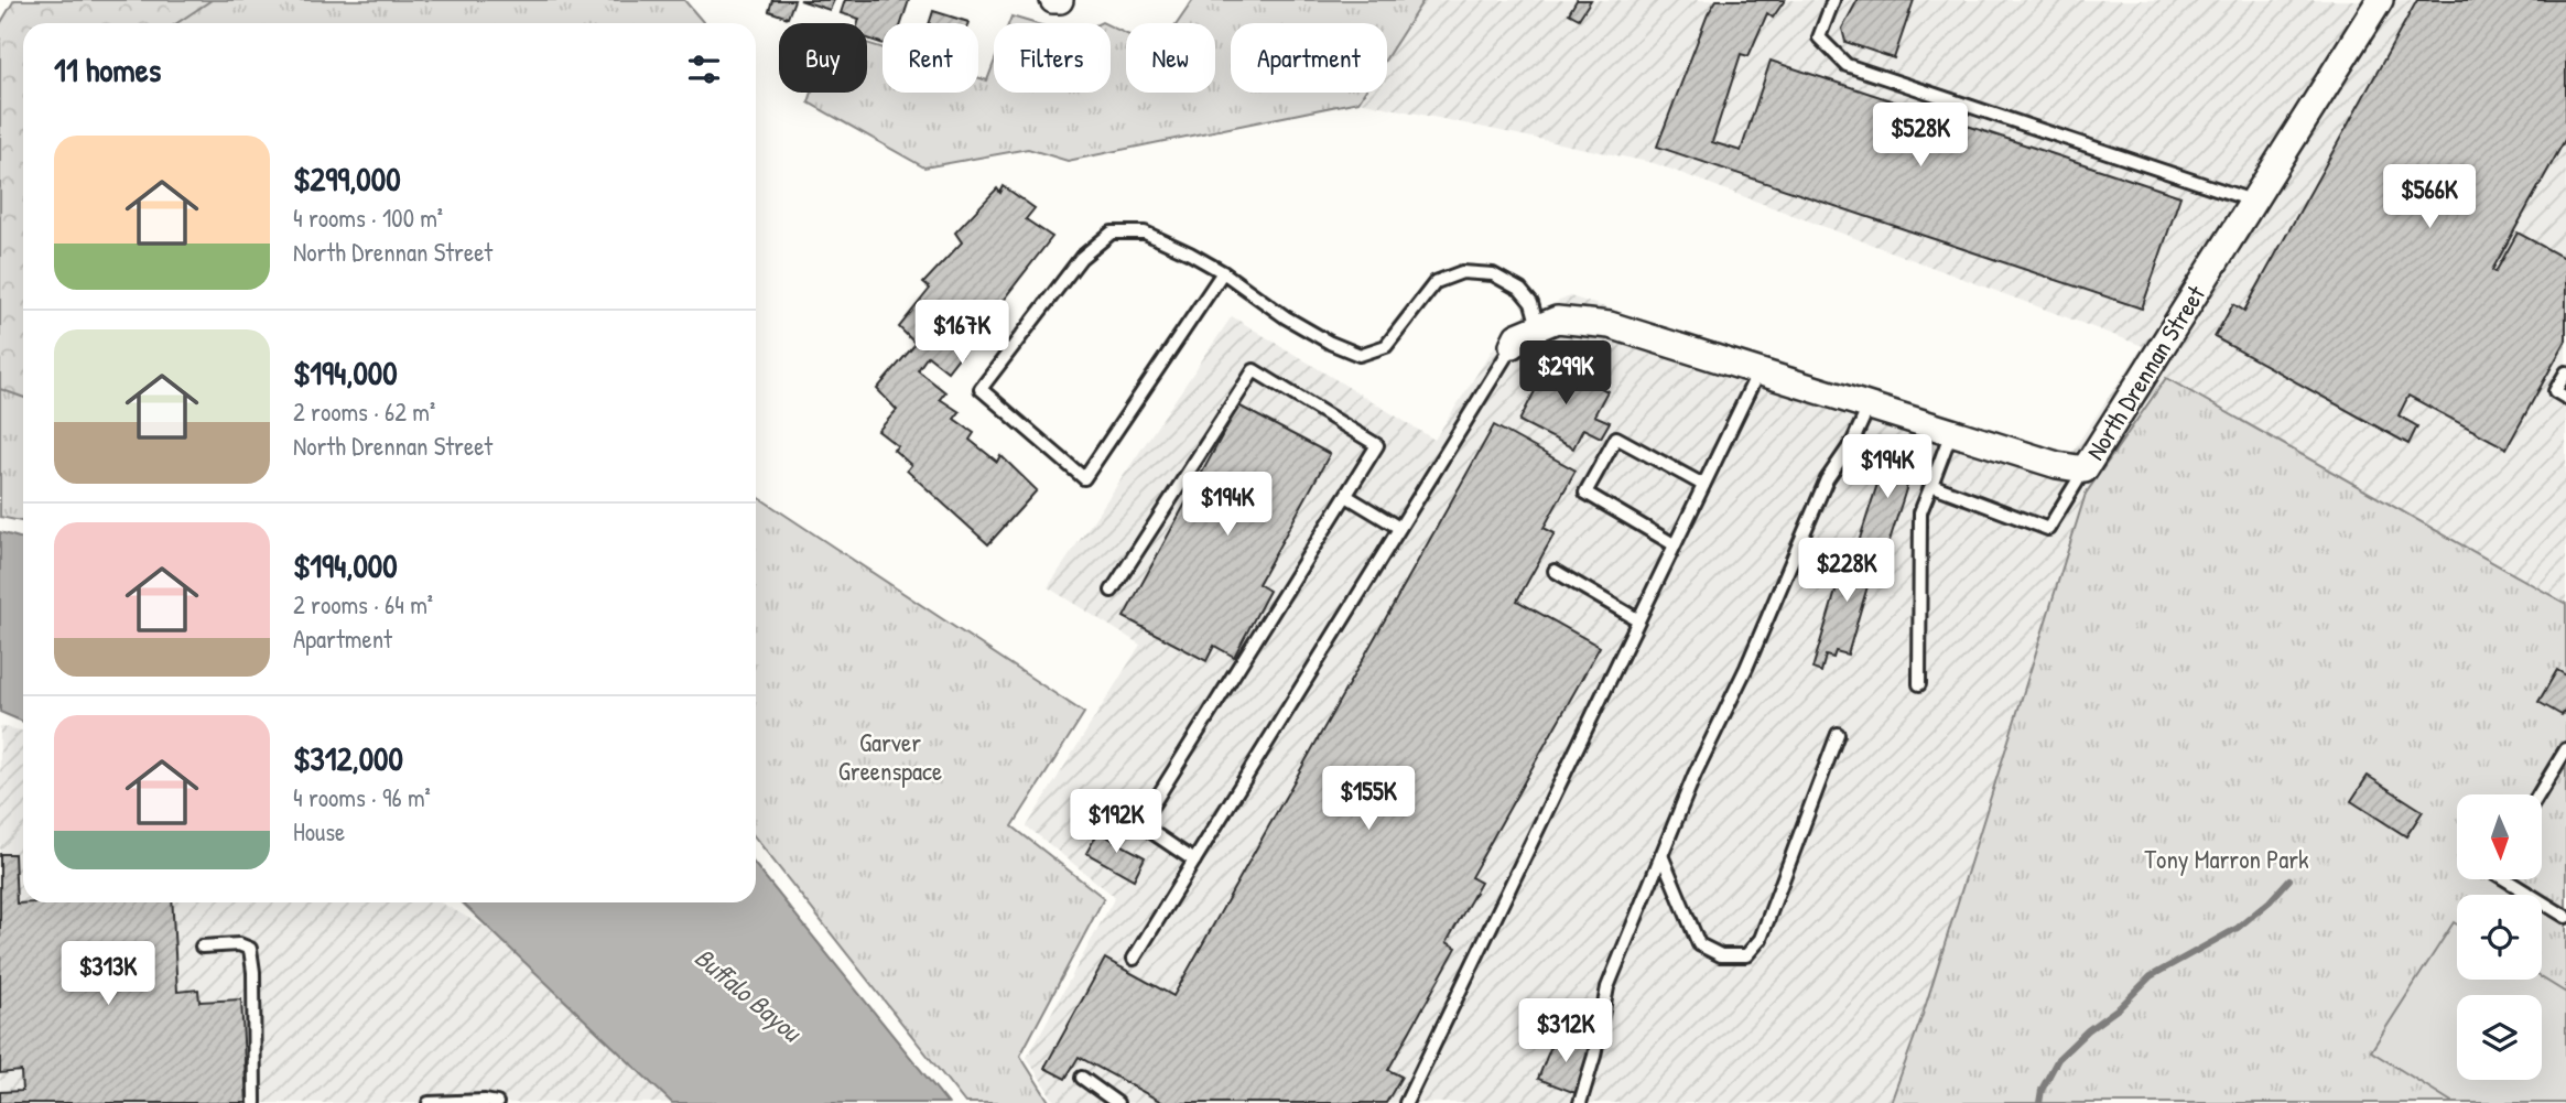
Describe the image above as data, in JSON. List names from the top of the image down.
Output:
{
  "streets": {
    "street": ["North Drennan Street"]
  },
  "water": ["Buffalo Bayou"],
  "parks": ["Garver Greenspace", "Tony Marron Park"],
  "north": "bottom",
  "page": {
    "chip": [
      "Buy",
      "Rent",
      "Filters",
      "New",
      "Apartment"
    ],
    "heading": "11 homes",
    "price": [
      "$528K",
      "$566K",
      "$167K",
      "$299K",
      "$194K",
      "$194K",
      "$228K",
      "$155K",
      "$192K",
      "$313K",
      "$312K"
    ],
    "list": [
      {
        "name": "$299,000",
        "note": "4 rooms · 100 m² · North Drennan Street"
      },
      {
        "name": "$194,000",
        "note": "2 rooms · 62 m² · North Drennan Street"
      },
      {
        "name": "$194,000",
        "note": "2 rooms · 64 m² · Apartment"
      },
      {
        "name": "$312,000",
        "note": "4 rooms · 96 m² · House"
      }
    ]
  }
}
